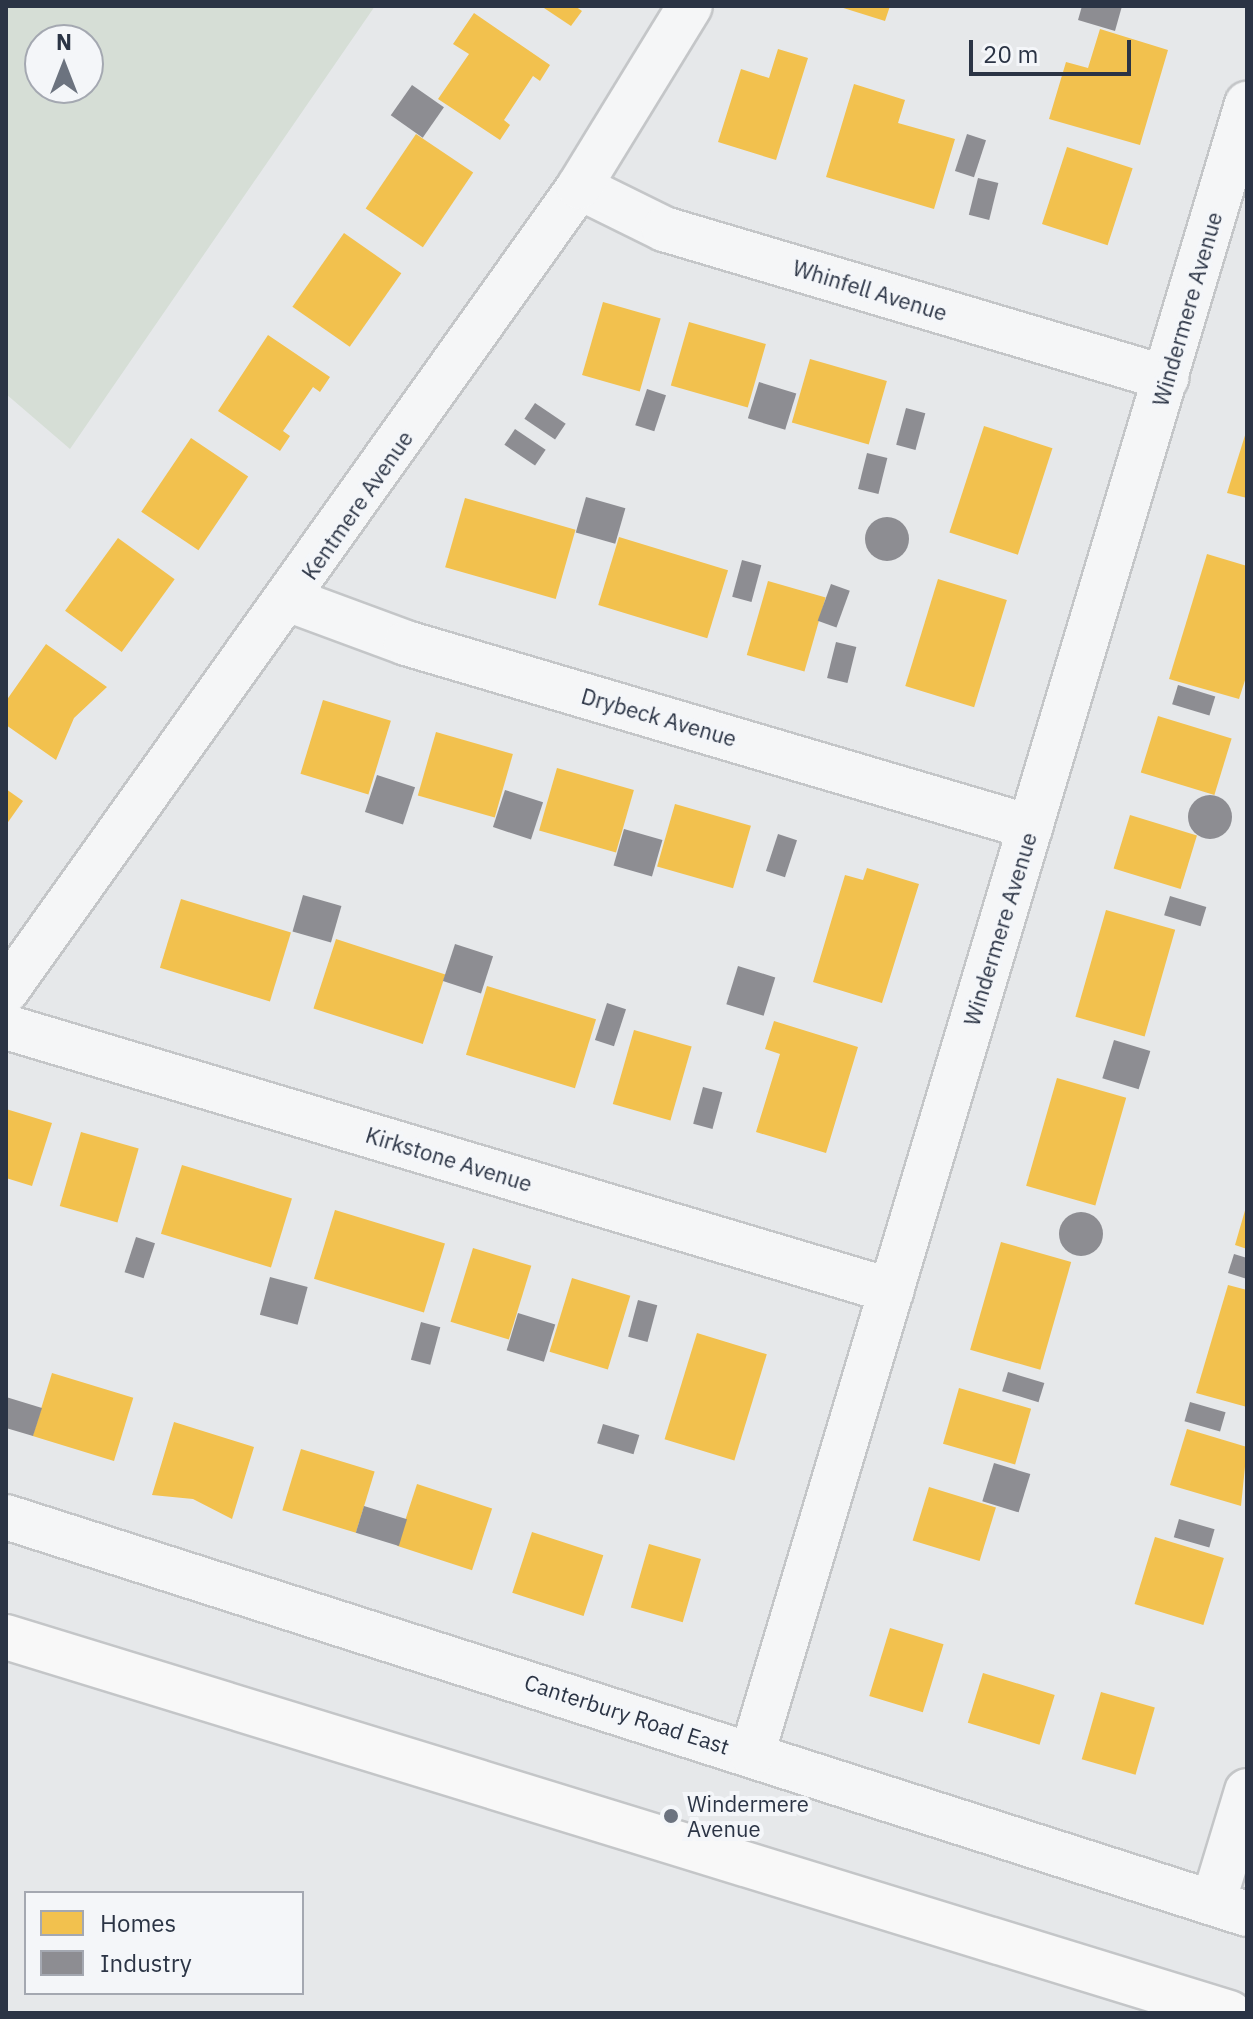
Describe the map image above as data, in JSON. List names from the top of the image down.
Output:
{
  "streets": {
    "street": [
      "Whinfell Avenue",
      "Windermere Avenue",
      "Kentmere Avenue",
      "Drybeck Avenue",
      "Kirkstone Avenue",
      "Canterbury Road East"
    ]
  },
  "crossings": [
    ["Whinfell Avenue", "Windermere Avenue"],
    ["Whinfell Avenue", "Kentmere Avenue"],
    ["Windermere Avenue", "Drybeck Avenue"],
    ["Windermere Avenue", "Kirkstone Avenue"],
    ["Windermere Avenue", "Canterbury Road East"],
    ["Kentmere Avenue", "Drybeck Avenue"]
  ],
  "places": ["Windermere Avenue"],
  "legend": ["Homes", "Industry"],
  "scale_bar": "20 m",
  "north": "top"
}
